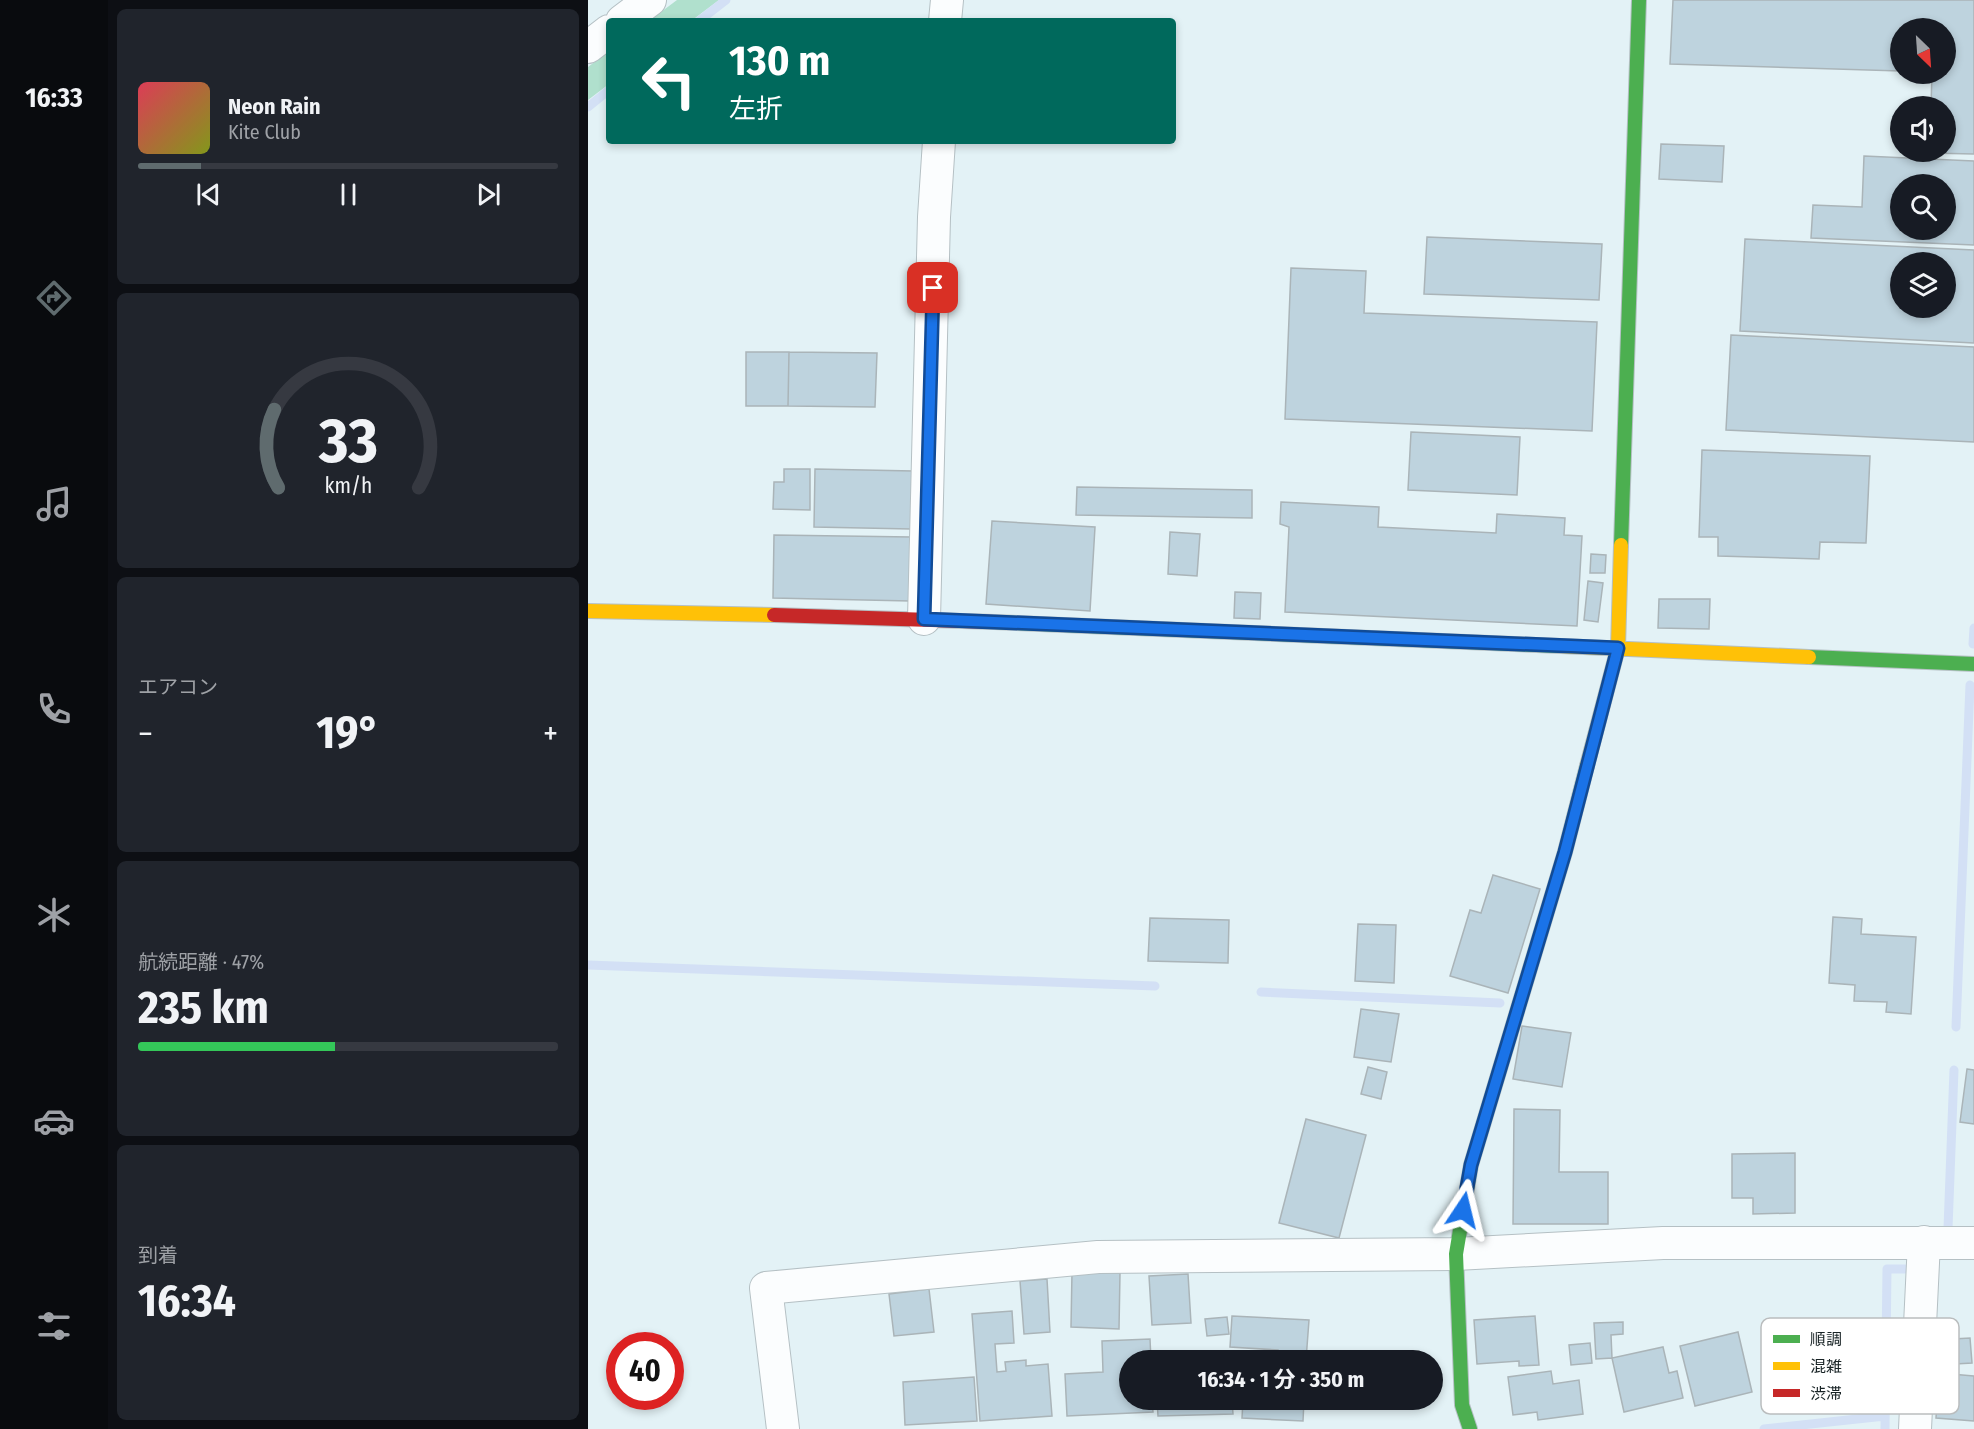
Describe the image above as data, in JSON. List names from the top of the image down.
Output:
{
  "legend": ["順調", "混雑", "渋滞"],
  "north": "bottom right",
  "page": {
    "tabs": "16:33",
    "turn": ["130 m", "左折"],
    "song": ["Neon Rain", "Kite Club"],
    "tile": [
      "エアコン",
      ["航続距離 · 47%", "235 km"],
      ["到着", "16:34"]
    ],
    "heat": ["−", "19°", "+"],
    "limit": "40",
    "trip": "16:34 · 1 分 · 350 m",
    "gauge": ["33", "km/h"]
  }
}
